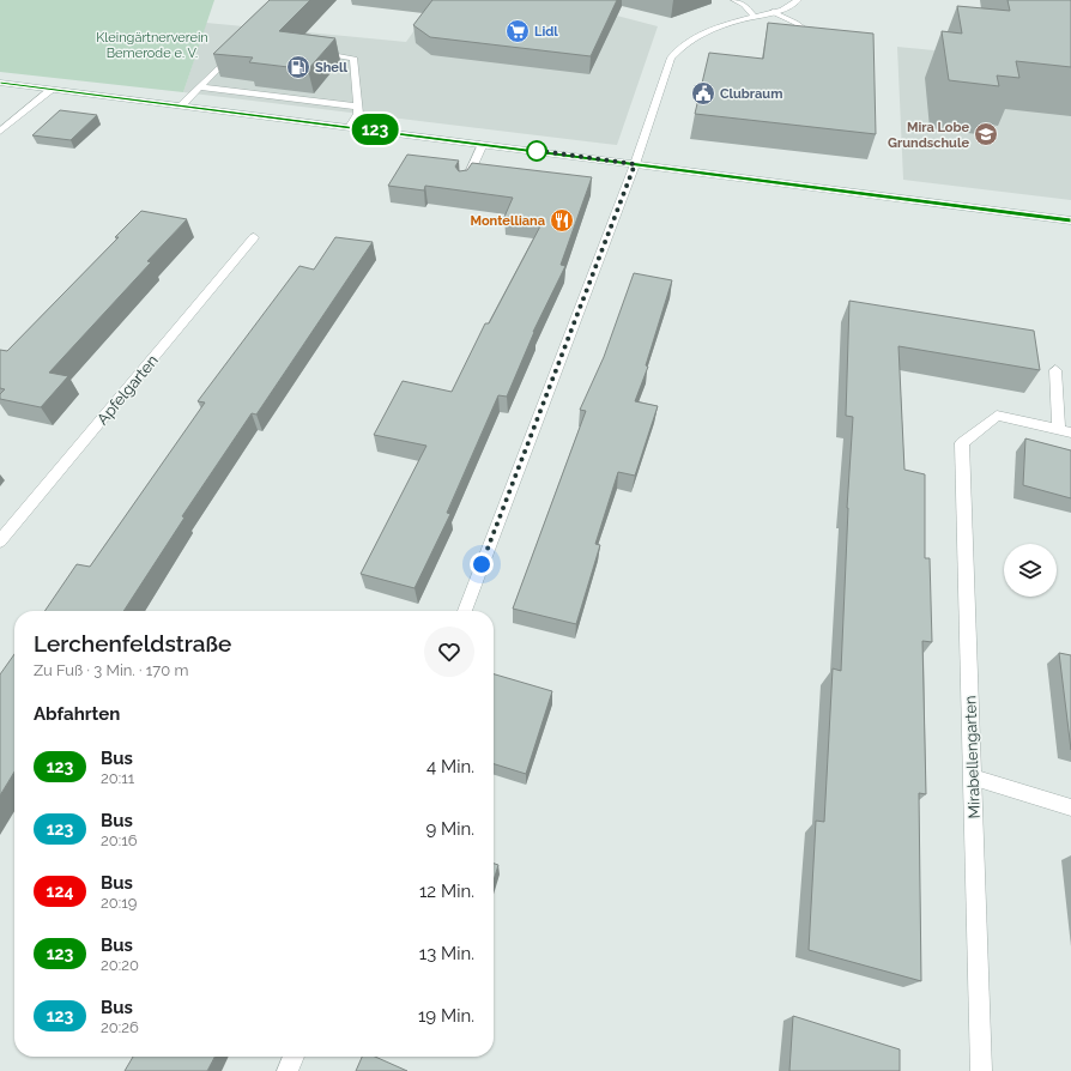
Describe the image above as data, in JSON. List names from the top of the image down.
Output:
{
  "streets": {
    "street": ["Apfelgarten", "Mirabellengarten"]
  },
  "parks": ["Kleingärtnerverein Bemerode e. V."],
  "places": {
    "supermarket": ["Lidl"],
    "fuel station": ["Shell"],
    "public building": ["Clubraum"],
    "school or university": ["Mira Lobe Grundschule"],
    "restaurant": ["Montelliana"]
  },
  "lines": ["bus line 123"],
  "page": {
    "on_map": "123",
    "heading": [
      ["Lerchenfeldstraße", "Zu Fuß · 3 Min. · 170 m"],
      "Abfahrten"
    ],
    "list": [
      {
        "mark": "123",
        "name": "Bus",
        "note": "20:11",
        "value": "4 Min."
      },
      {
        "mark": "123",
        "name": "Bus",
        "note": "20:16",
        "value": "9 Min."
      },
      {
        "mark": "124",
        "name": "Bus",
        "note": "20:19",
        "value": "12 Min."
      },
      {
        "mark": "123",
        "name": "Bus",
        "note": "20:20",
        "value": "13 Min."
      },
      {
        "mark": "123",
        "name": "Bus",
        "note": "20:26",
        "value": "19 Min."
      }
    ]
  }
}
